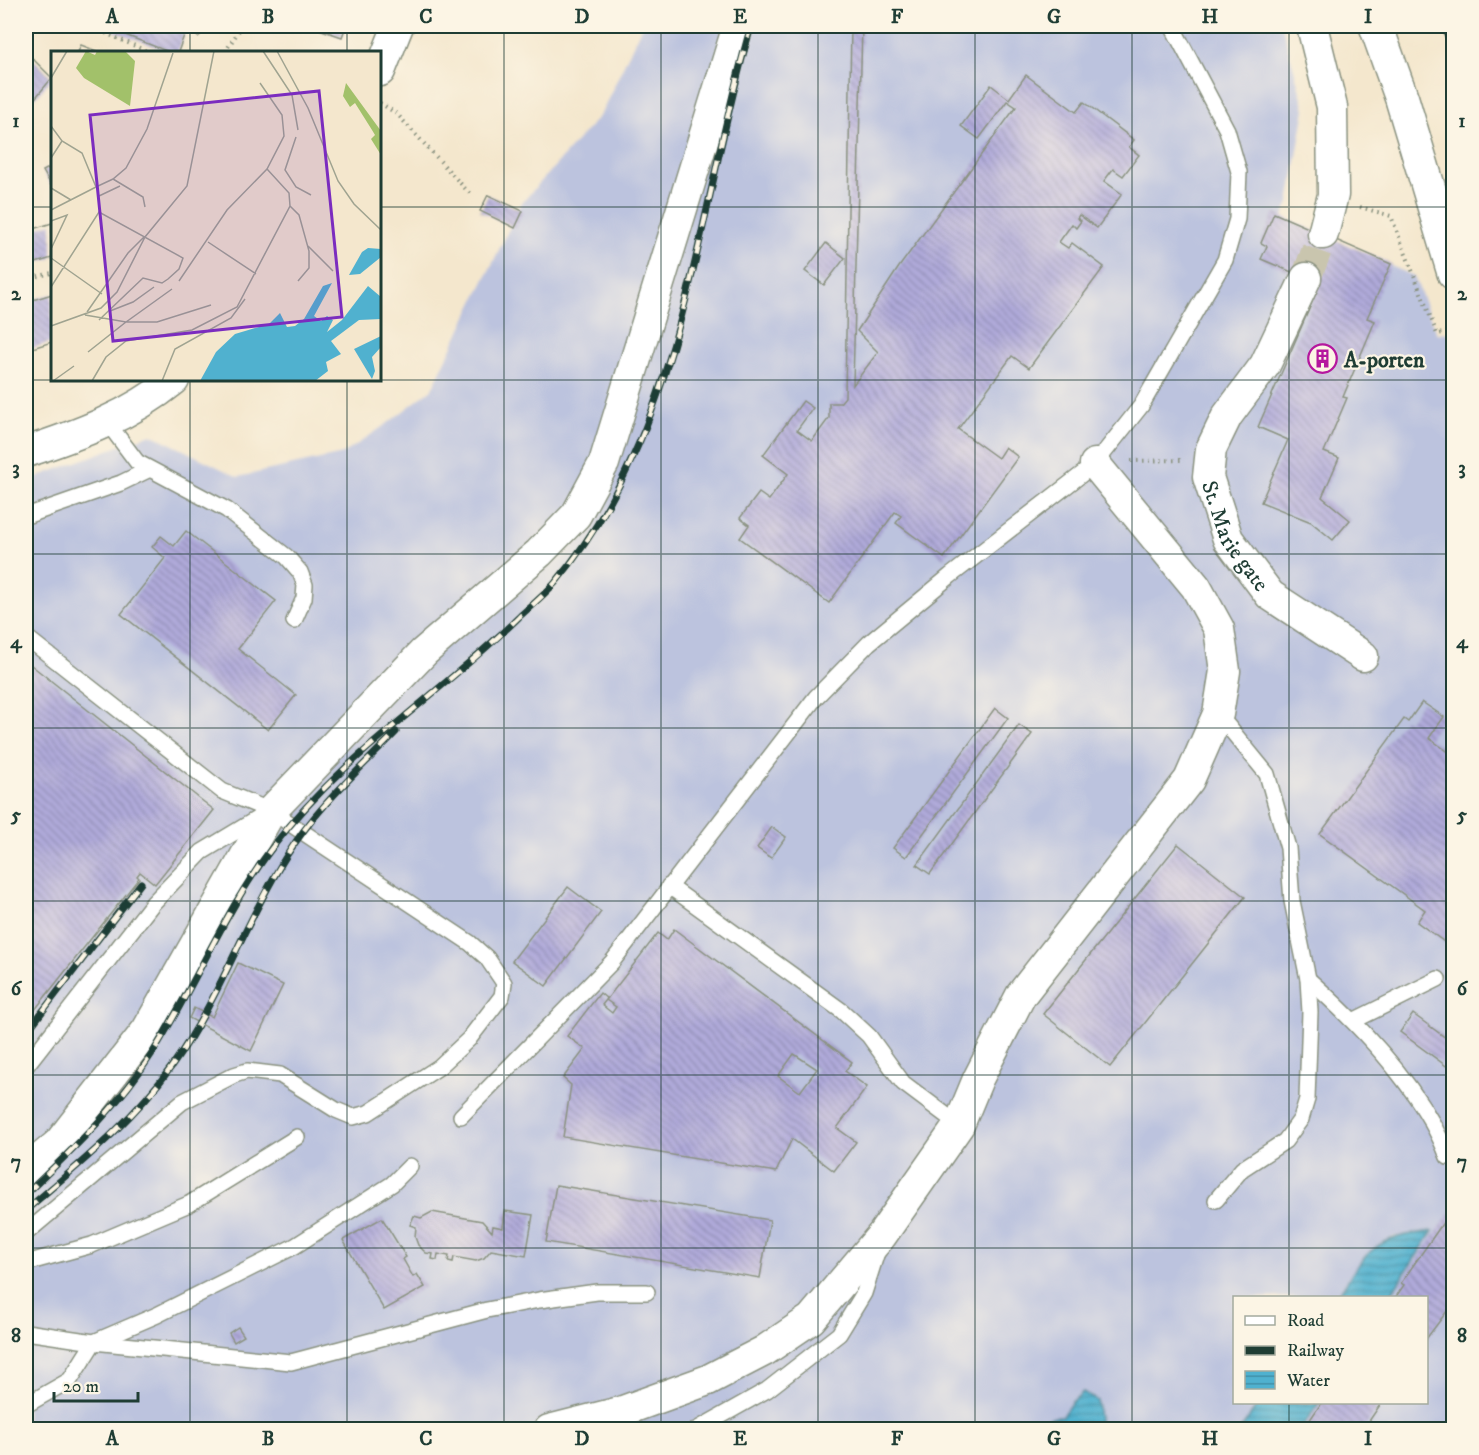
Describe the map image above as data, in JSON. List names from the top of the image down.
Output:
{
  "streets": {
    "street": ["St. Marie gate"]
  },
  "places": {
    "building": ["A-porten"]
  },
  "legend": ["Road", "Railway", "Water"],
  "scale_bar": "20 m",
  "grid": {
    "columns": [
      "A",
      "B",
      "C",
      "D",
      "E",
      "F",
      "G",
      "H",
      "I"
    ],
    "rows": [
      "1",
      "2",
      "3",
      "4",
      "5",
      "6",
      "7",
      "8"
    ]
  }
}
